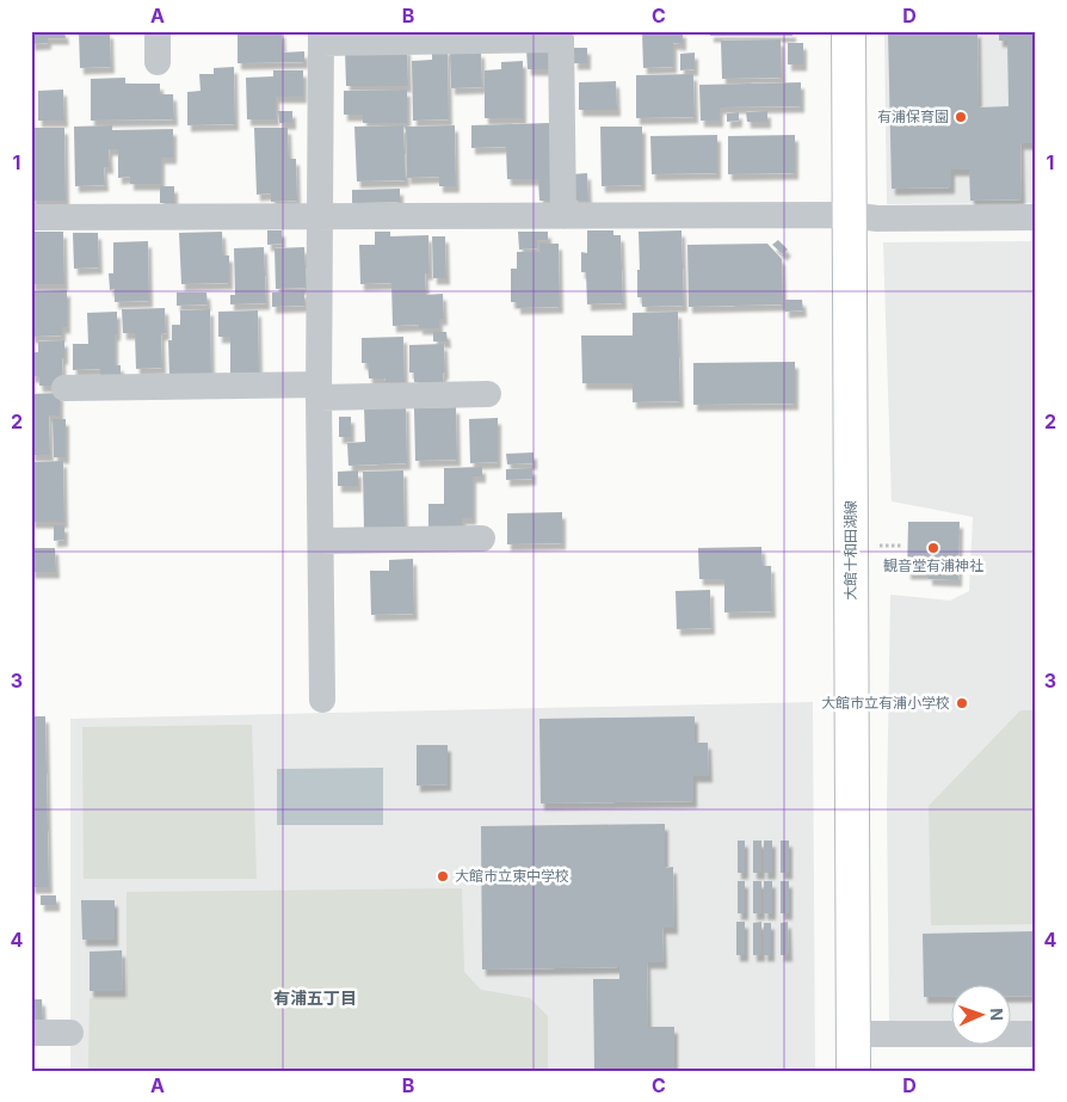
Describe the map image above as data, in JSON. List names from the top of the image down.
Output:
{
  "streets": {
    "main road": ["大館十和田湖線"]
  },
  "districts": ["有浦五丁目"],
  "places": [
    "有浦保育園",
    "観音堂有浦神社",
    "大館市立有浦小学校",
    "大館市立東中学校"
  ],
  "north": "right",
  "grid": {
    "columns": [
      "A",
      "B",
      "C",
      "D"
    ],
    "rows": [
      "1",
      "2",
      "3",
      "4"
    ]
  }
}
